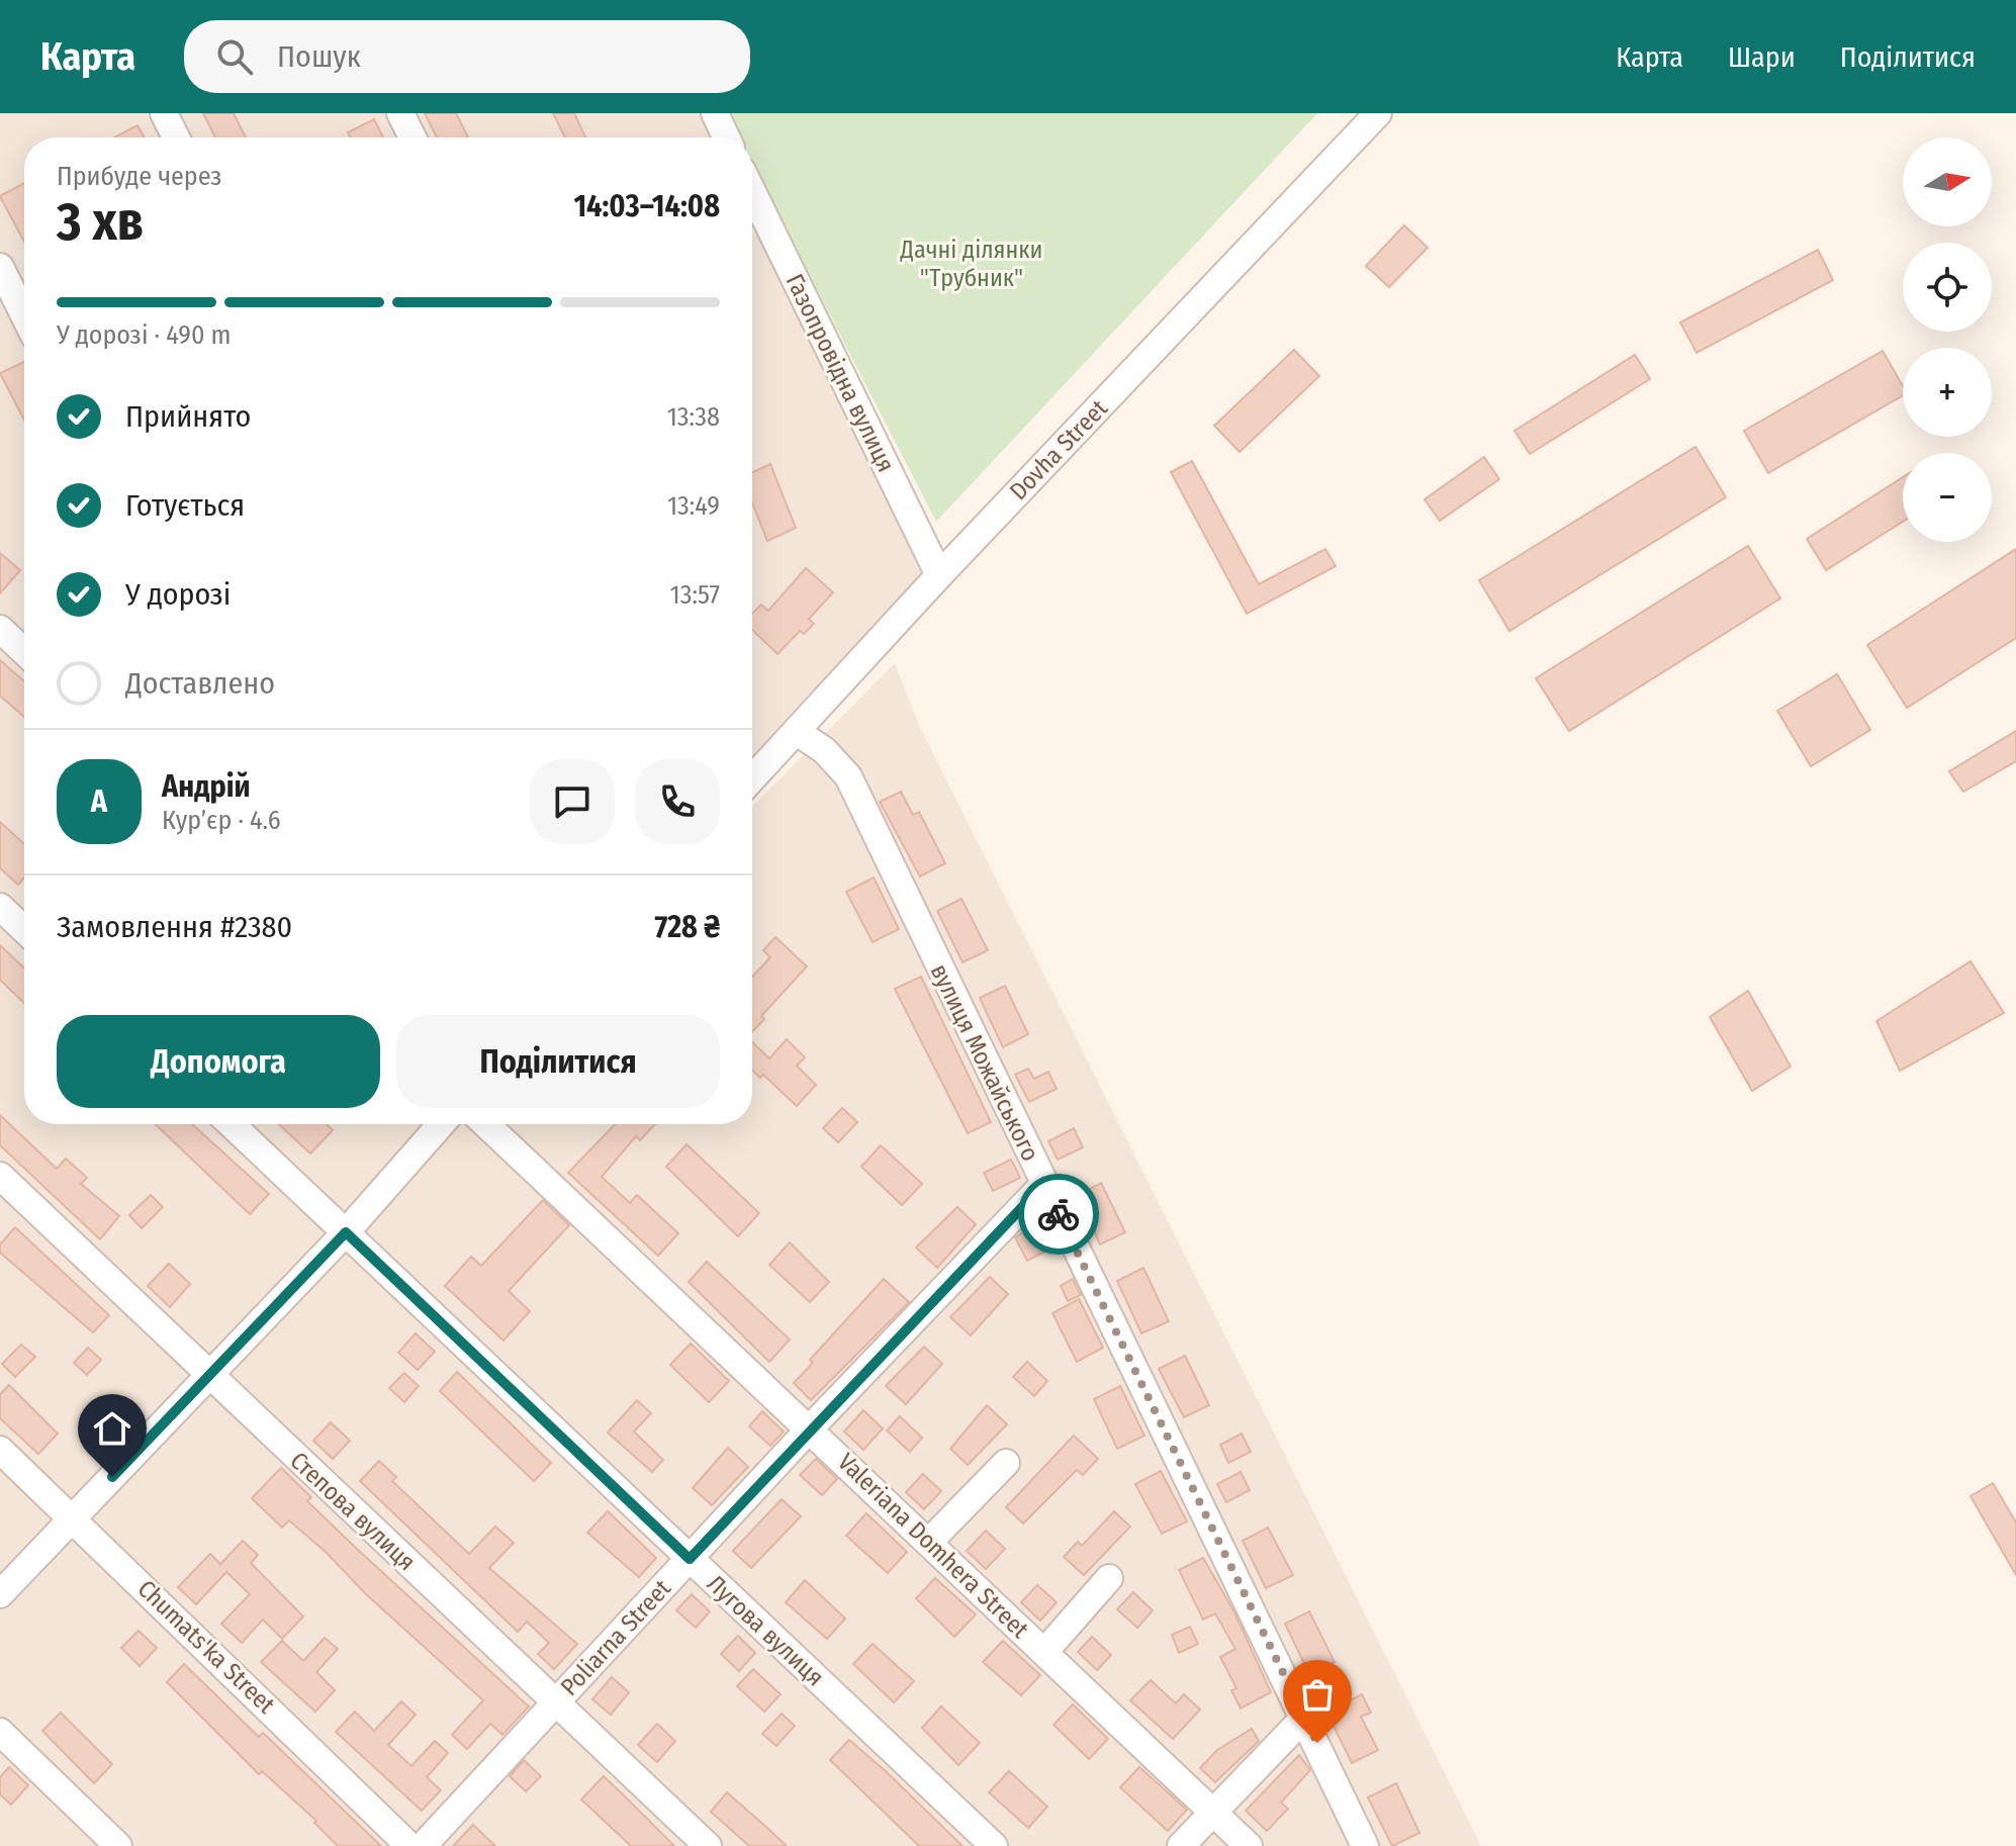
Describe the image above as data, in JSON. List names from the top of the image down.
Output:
{
  "streets": {
    "street": [
      "Газопровідна вулиця",
      "Dovha Street",
      "вулиця Можайського",
      "Степова вулиця",
      "Valeriana Domhera Street",
      "Лугова вулиця",
      "Poliarna Street",
      "Chumats'ka Street"
    ]
  },
  "crossings": [
    ["Газопровідна вулиця", "Dovha Street"],
    ["Dovha Street", "вулиця Можайського"],
    ["вулиця Можайського", "Poliarna Street"],
    ["Степова вулиця", "Poliarna Street"],
    ["Valeriana Domhera Street", "Poliarna Street"],
    ["Лугова вулиця", "Poliarna Street"]
  ],
  "parks": ["Дачні ділянки \"Трубник\""],
  "north": "right",
  "page": {
    "header": "Карта",
    "search": "Пошук",
    "nav": ["Карта", "Шари", "Поділитися"],
    "map_buttons": ["+", "−"],
    "heading": ["3 хв", "Прибуде через", "14:03–14:08"],
    "panel": [
      "Андрій",
      "Кур’єр · 4.6",
      "Замовлення #2380",
      "728 ₴"
    ],
    "bar": "У дорозі · 490 m",
    "list": [
      ["Прийнято", "13:38"],
      ["Готується", "13:49"],
      ["У дорозі", "13:57"],
      "Доставлено"
    ],
    "round": "А",
    "buttons": ["Допомога", "Поділитися"]
  }
}
